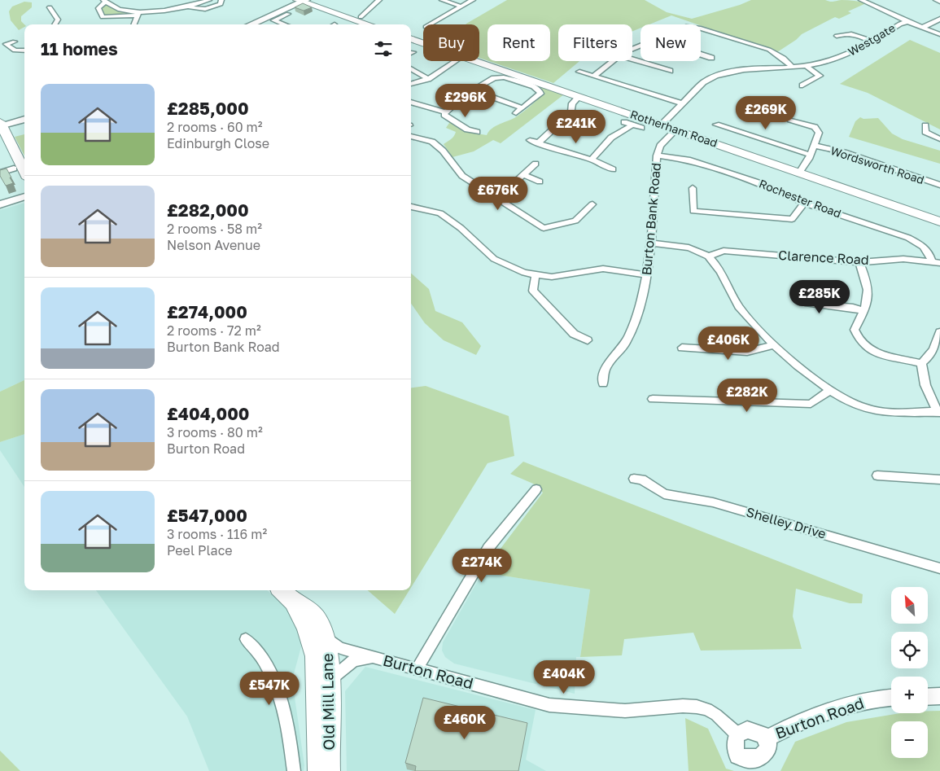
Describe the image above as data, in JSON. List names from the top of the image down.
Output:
{
  "streets": {
    "main road": ["Rotherham Road", "Old Mill Lane"],
    "street": [
      "Westgate",
      "Wordsworth Road",
      "Rochester Road",
      "Burton Bank Road",
      "Clarence Road",
      "Shelley Drive",
      "Burton Road"
    ]
  },
  "crossings": [
    ["Westgate", "Rotherham Road"],
    ["Rotherham Road", "Burton Bank Road"],
    ["Rochester Road", "Burton Bank Road"],
    ["Rochester Road", "Clarence Road"],
    ["Burton Road", "Old Mill Lane"]
  ],
  "north": "top left",
  "page": {
    "chip": [
      "Buy",
      "Rent",
      "Filters",
      "New"
    ],
    "heading": "11 homes",
    "list": [
      {
        "name": "£285,000",
        "note": "2 rooms · 60 m² · Edinburgh Close"
      },
      {
        "name": "£282,000",
        "note": "2 rooms · 58 m² · Nelson Avenue"
      },
      {
        "name": "£274,000",
        "note": "2 rooms · 72 m² · Burton Bank Road"
      },
      {
        "name": "£404,000",
        "note": "3 rooms · 80 m² · Burton Road"
      },
      {
        "name": "£547,000",
        "note": "3 rooms · 116 m² · Peel Place"
      }
    ],
    "price": [
      "£296K",
      "£269K",
      "£241K",
      "£676K",
      "£285K",
      "£406K",
      "£282K",
      "£274K",
      "£404K",
      "£547K",
      "£460K"
    ],
    "map_buttons": ["+", "−"]
  }
}
